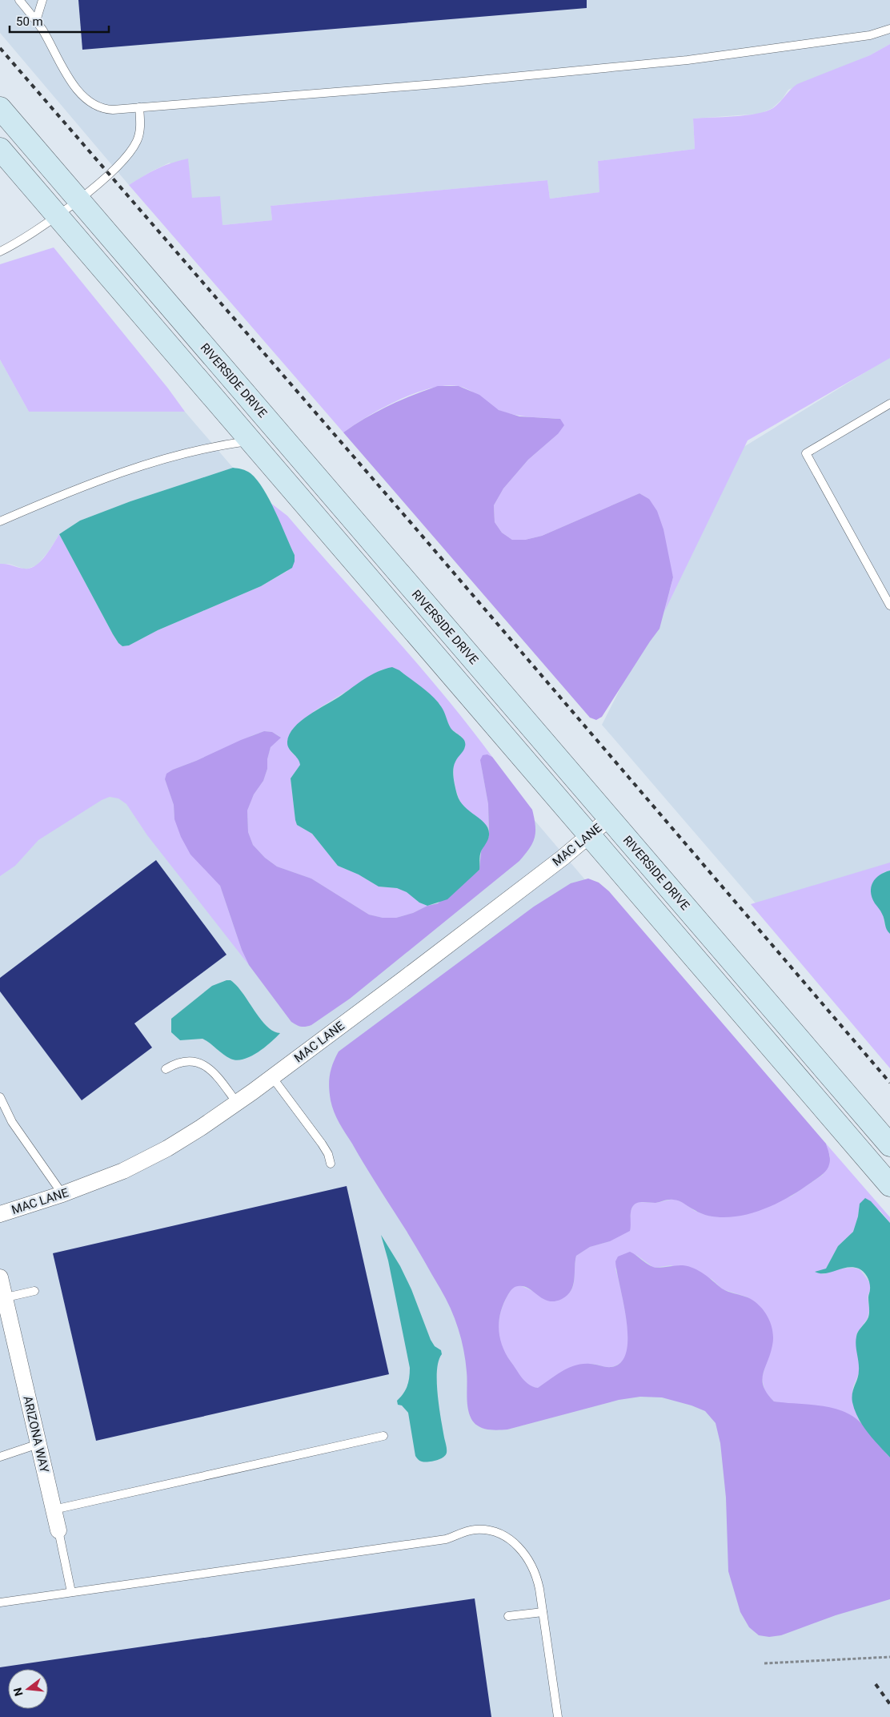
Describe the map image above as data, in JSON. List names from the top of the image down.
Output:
{
  "streets": {
    "main road": ["RIVERSIDE DRIVE"],
    "street": ["MAC LANE", "ARIZONA WAY"]
  },
  "crossings": [
    ["RIVERSIDE DRIVE", "MAC LANE"]
  ],
  "scale_bar": "50 m",
  "north": "left"
}
